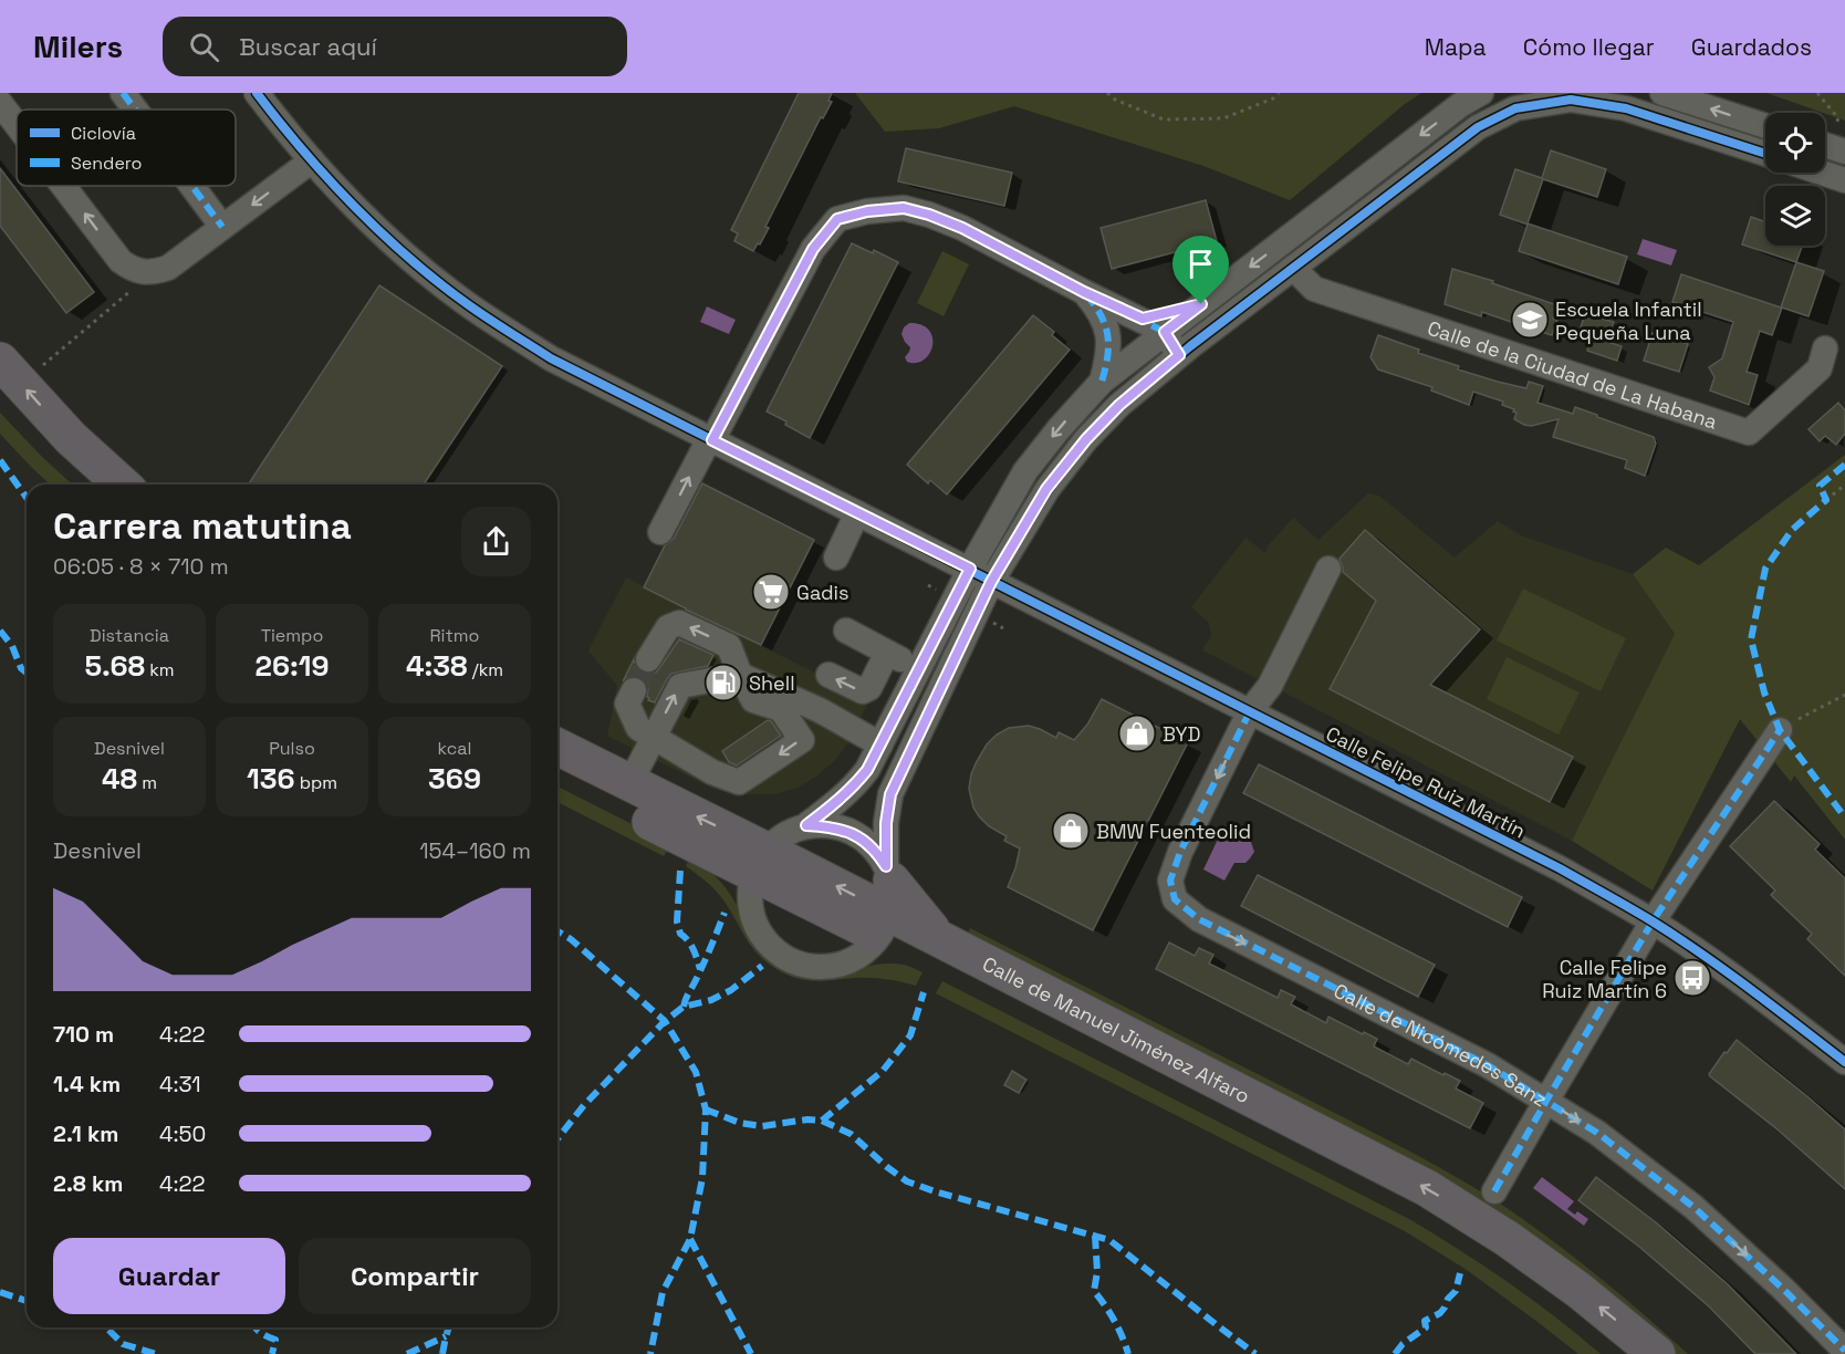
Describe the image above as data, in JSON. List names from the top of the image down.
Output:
{
  "streets": {
    "highway": ["Calle de Manuel Jiménez Alfaro"],
    "street": ["Calle de la Ciudad de La Habana", "Calle Felipe Ruiz Martín", "Calle de Nicómedes Sanz"]
  },
  "crossings": [
    ["Calle Felipe Ruiz Martín", "Calle de Nicómedes Sanz"]
  ],
  "one_way": ["Calle de Nicómedes Sanz"],
  "places": {
    "school or university": ["Escuela Infantil Pequeña Luna"],
    "supermarket": ["Gadis"],
    "fuel station": ["Shell"],
    "shop": ["BYD", "BMW Fuenteolid"],
    "bus stop": ["Calle Felipe Ruiz Martín 6"]
  },
  "legend": ["Ciclovía", "Sendero"],
  "page": {
    "header": "Milers",
    "search": "Buscar aquí",
    "nav": ["Mapa", "Cómo llegar", "Guardados"],
    "heading": ["Carrera matutina", "06:05 · 8 × 710 m"],
    "stats": [
      ["Distancia", "5.68 km"],
      ["Tiempo", "26:19"],
      ["Ritmo", "4:38 /km"],
      ["Desnivel", "48 m"],
      ["Pulso", "136 bpm"],
      ["kcal", "369"]
    ],
    "chart": ["Desnivel", "154–160 m"],
    "list": [
      {
        "name": "710 m",
        "note": "4:22"
      },
      {
        "name": "1.4 km",
        "note": "4:31"
      },
      {
        "name": "2.1 km",
        "note": "4:50"
      },
      {
        "name": "2.8 km",
        "note": "4:22"
      }
    ],
    "buttons": ["Guardar", "Compartir"]
  }
}
